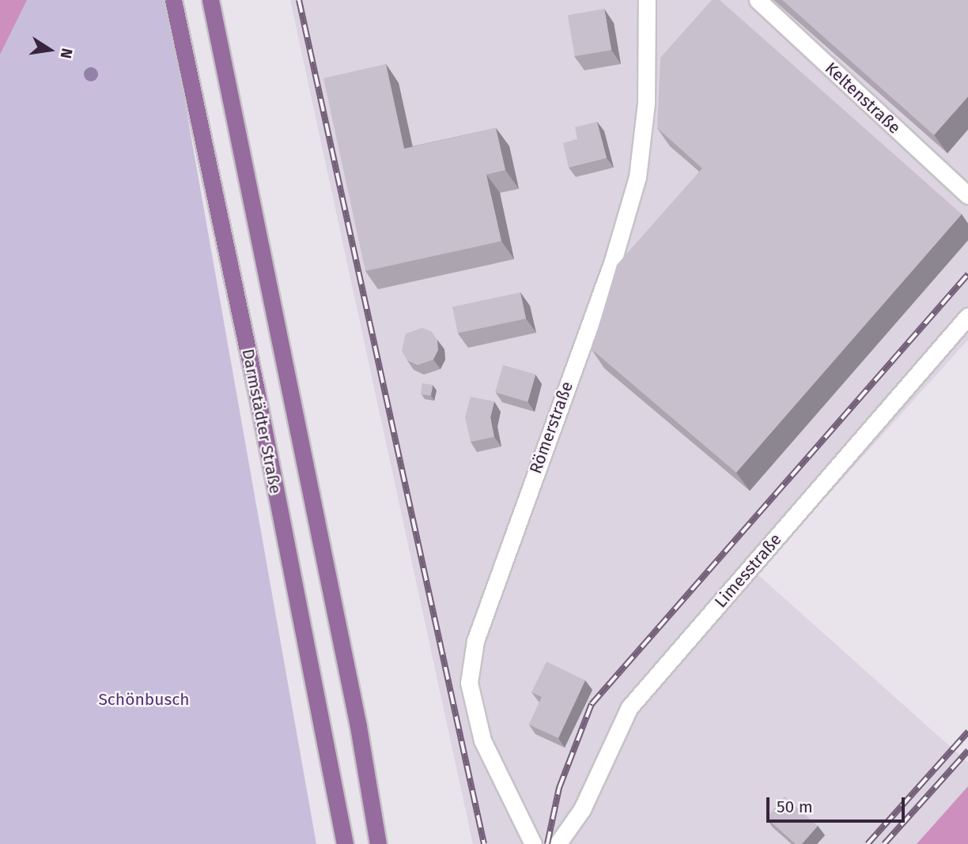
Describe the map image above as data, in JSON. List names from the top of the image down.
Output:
{
  "streets": {
    "main road": ["Darmstädter Straße"],
    "street": ["Keltenstraße", "Römerstraße", "Limesstraße"]
  },
  "parks": ["Schönbusch"],
  "scale_bar": "50 m",
  "north": "right"
}
